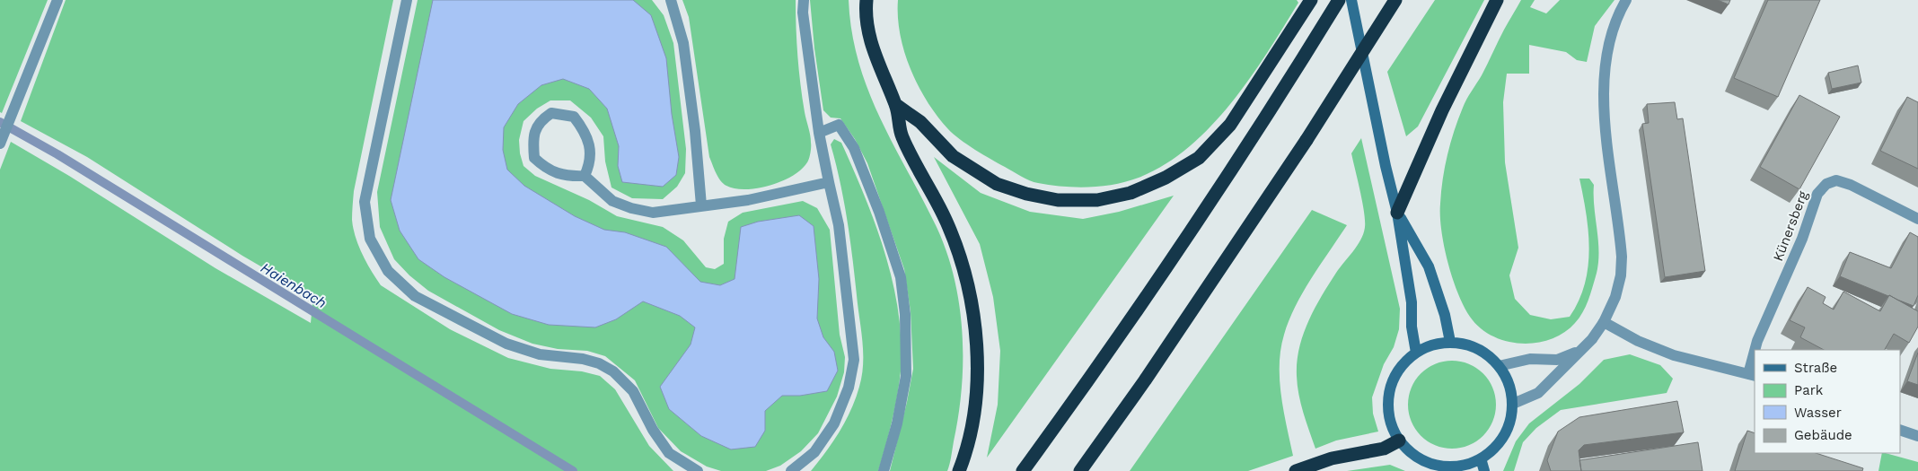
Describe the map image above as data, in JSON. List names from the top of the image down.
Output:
{
  "streets": {
    "street": ["Künersberg"]
  },
  "water": ["Haienbach"],
  "legend": [
    "Straße",
    "Park",
    "Wasser",
    "Gebäude"
  ]
}
